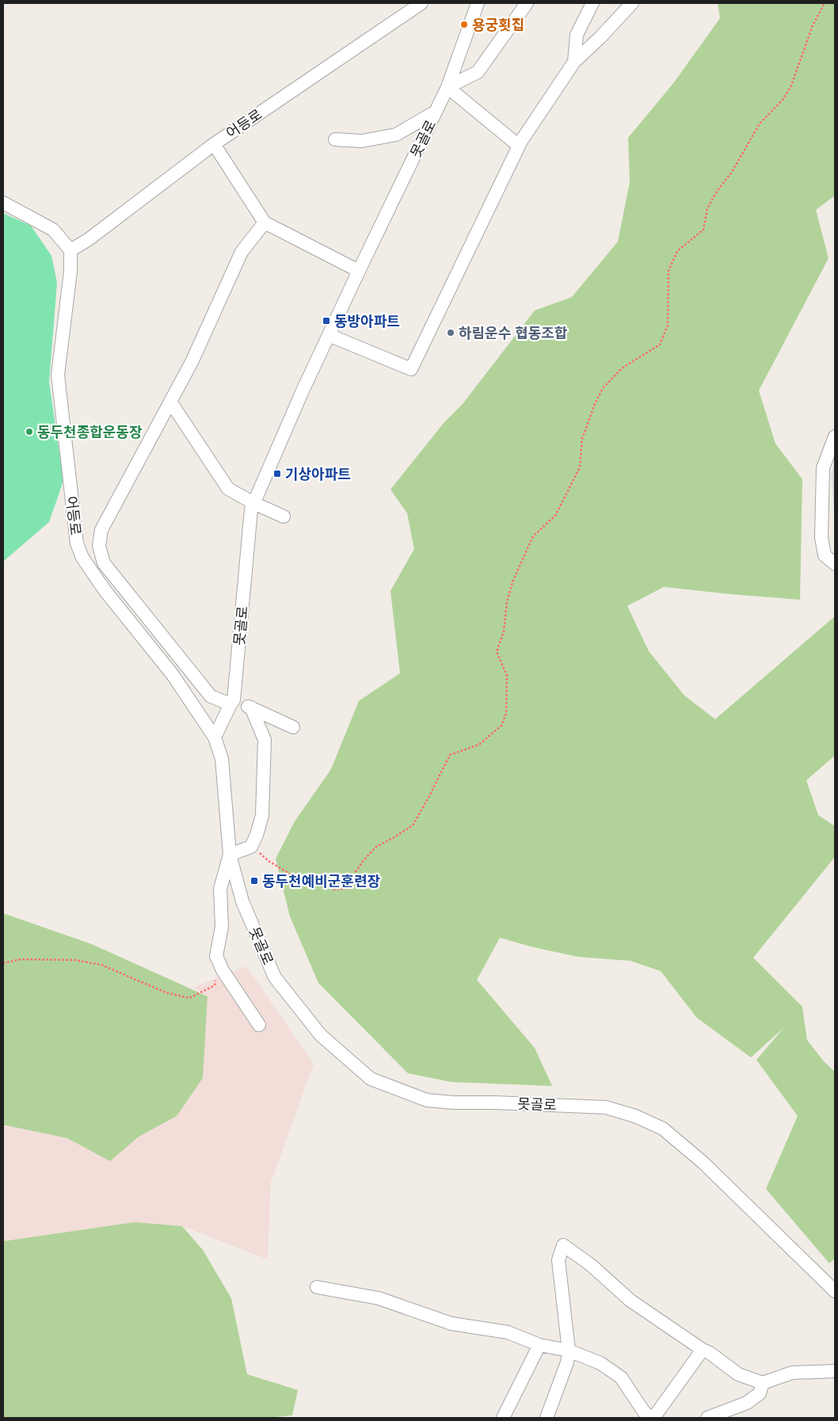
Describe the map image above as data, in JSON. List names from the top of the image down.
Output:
{
  "streets": {
    "street": ["어등로", "못골로"]
  },
  "crossings": [
    ["어등로", "못골로"]
  ],
  "places": {
    "other": ["용궁횟집", "하림운수 협동조합", "동두천종합운동장"],
    "transit": ["동방아파트", "기상아파트", "동두천예비군훈련장"]
  }
}
